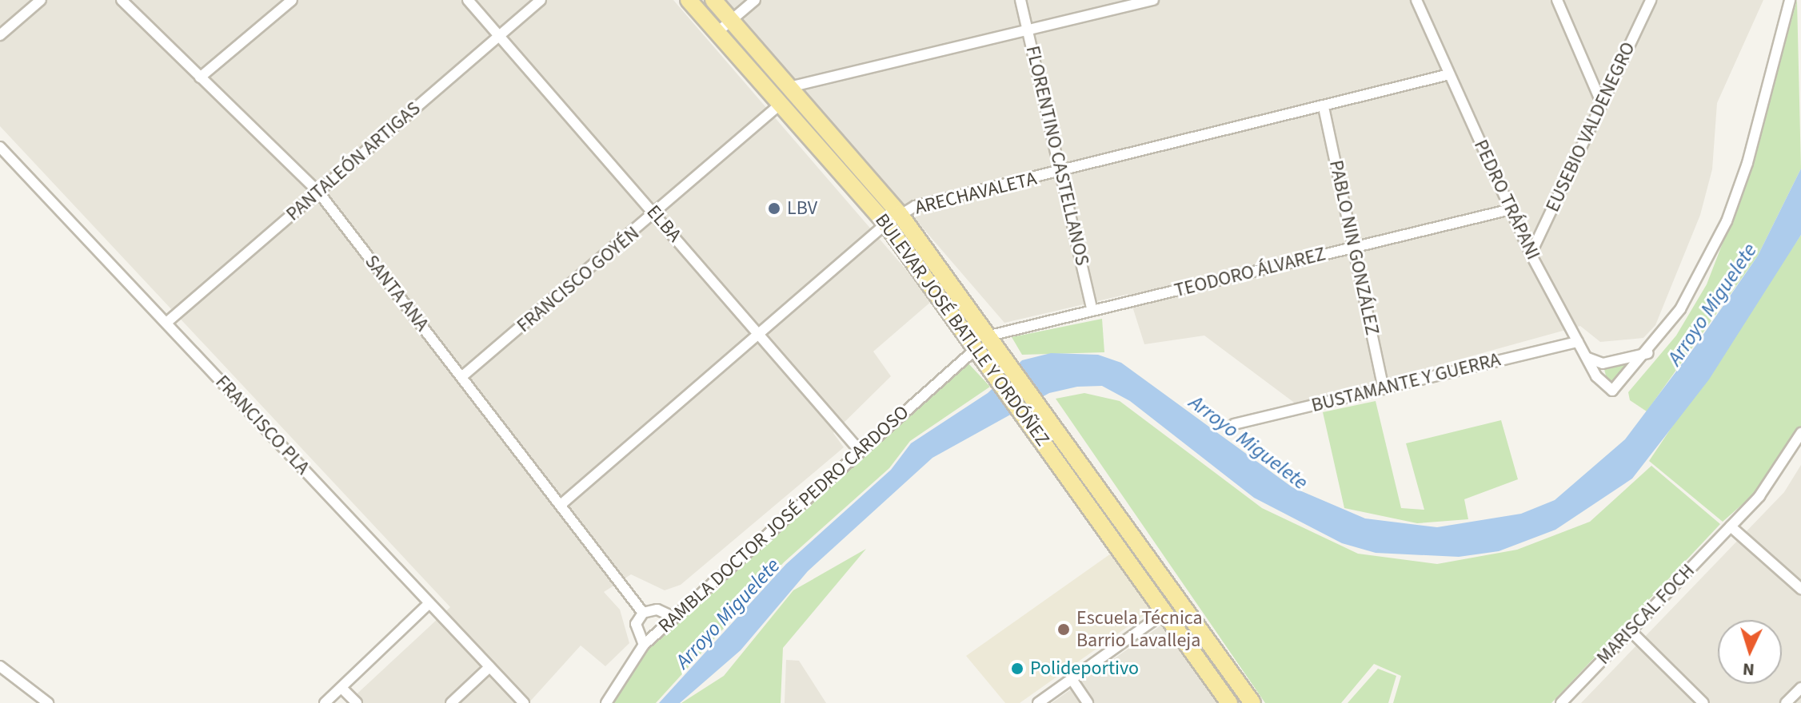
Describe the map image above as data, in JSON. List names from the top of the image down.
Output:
{
  "streets": {
    "main road": ["BULEVAR JOSÉ BATLLE Y ORDÓÑEZ"],
    "street": [
      "EUSEBIO VALDENEGRO",
      "FLORENTINO CASTELLANOS",
      "PANTALEÓN ARTIGAS",
      "ARECHAVALETA",
      "PEDRO TRÁPANI",
      "ELBA",
      "PABLO NIN GONZÁLEZ",
      "TEODORO ÁLVAREZ",
      "FRANCISCO GOYÉN",
      "SANTA ANA",
      "BUSTAMANTE Y GUERRA",
      "FRANCISCO PLA",
      "RAMBLA DOCTOR JOSÉ PEDRO CARDOSO",
      "MARISCAL FOCH"
    ]
  },
  "crossings": [
    ["EUSEBIO VALDENEGRO", "PEDRO TRÁPANI"],
    ["FLORENTINO CASTELLANOS", "ARECHAVALETA"],
    ["FLORENTINO CASTELLANOS", "TEODORO ÁLVAREZ"],
    ["PANTALEÓN ARTIGAS", "ELBA"],
    ["PANTALEÓN ARTIGAS", "SANTA ANA"],
    ["PANTALEÓN ARTIGAS", "FRANCISCO PLA"],
    ["ARECHAVALETA", "PEDRO TRÁPANI"],
    ["ARECHAVALETA", "ELBA"],
    ["ARECHAVALETA", "PABLO NIN GONZÁLEZ"],
    ["ARECHAVALETA", "SANTA ANA"],
    ["ARECHAVALETA", "BULEVAR JOSÉ BATLLE Y ORDÓÑEZ"],
    ["PEDRO TRÁPANI", "TEODORO ÁLVAREZ"],
    ["PEDRO TRÁPANI", "BUSTAMANTE Y GUERRA"],
    ["ELBA", "FRANCISCO GOYÉN"],
    ["ELBA", "RAMBLA DOCTOR JOSÉ PEDRO CARDOSO"],
    ["PABLO NIN GONZÁLEZ", "TEODORO ÁLVAREZ"],
    ["PABLO NIN GONZÁLEZ", "BUSTAMANTE Y GUERRA"],
    ["TEODORO ÁLVAREZ", "BULEVAR JOSÉ BATLLE Y ORDÓÑEZ"],
    ["FRANCISCO GOYÉN", "SANTA ANA"],
    ["FRANCISCO GOYÉN", "BULEVAR JOSÉ BATLLE Y ORDÓÑEZ"],
    ["BULEVAR JOSÉ BATLLE Y ORDÓÑEZ", "RAMBLA DOCTOR JOSÉ PEDRO CARDOSO"]
  ],
  "water": ["Arroyo Miguelete"],
  "places": ["LBV", "Escuela Técnica Barrio Lavalleja", "Polideportivo"],
  "north": "bottom"
}
